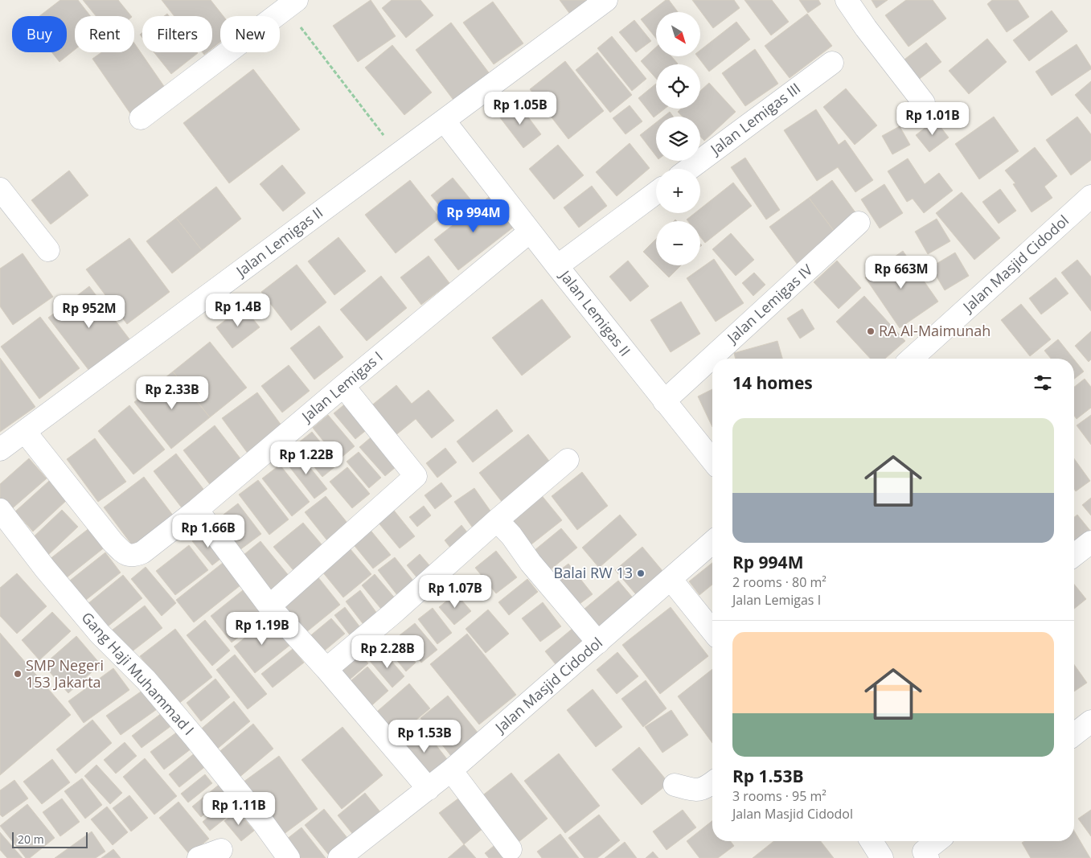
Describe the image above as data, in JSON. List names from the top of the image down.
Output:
{
  "streets": {
    "street": [
      "Jalan Lemigas III",
      "Jalan Lemigas II",
      "Jalan Masjid Cidodol",
      "Jalan Lemigas IV",
      "Jalan Lemigas I",
      "Gang Haji Muhammad I"
    ]
  },
  "crossings": [
    ["Jalan Lemigas II", "Jalan Lemigas IV"],
    ["Jalan Lemigas II", "Jalan Lemigas I"]
  ],
  "places": ["RA Al-Maimunah", "Balai RW 13", "SMP Negeri 153 Jakarta"],
  "scale_bar": "20 m",
  "north": "bottom right",
  "page": {
    "map_buttons": ["+", "−"],
    "chip": [
      "Buy",
      "Rent",
      "Filters",
      "New"
    ],
    "price": [
      "Rp 1.05B",
      "Rp 1.01B",
      "Rp 994M",
      "Rp 663M",
      "Rp 1.4B",
      "Rp 952M",
      "Rp 2.33B",
      "Rp 1.22B",
      "Rp 1.66B",
      "Rp 1.07B",
      "Rp 1.19B",
      "Rp 2.28B",
      "Rp 1.53B",
      "Rp 1.11B"
    ],
    "heading": "14 homes",
    "list": [
      {
        "name": "Rp 994M",
        "note": "2 rooms · 80 m² · Jalan Lemigas I"
      },
      {
        "name": "Rp 1.53B",
        "note": "3 rooms · 95 m² · Jalan Masjid Cidodol"
      }
    ],
    "scale": "20 m"
  }
}
